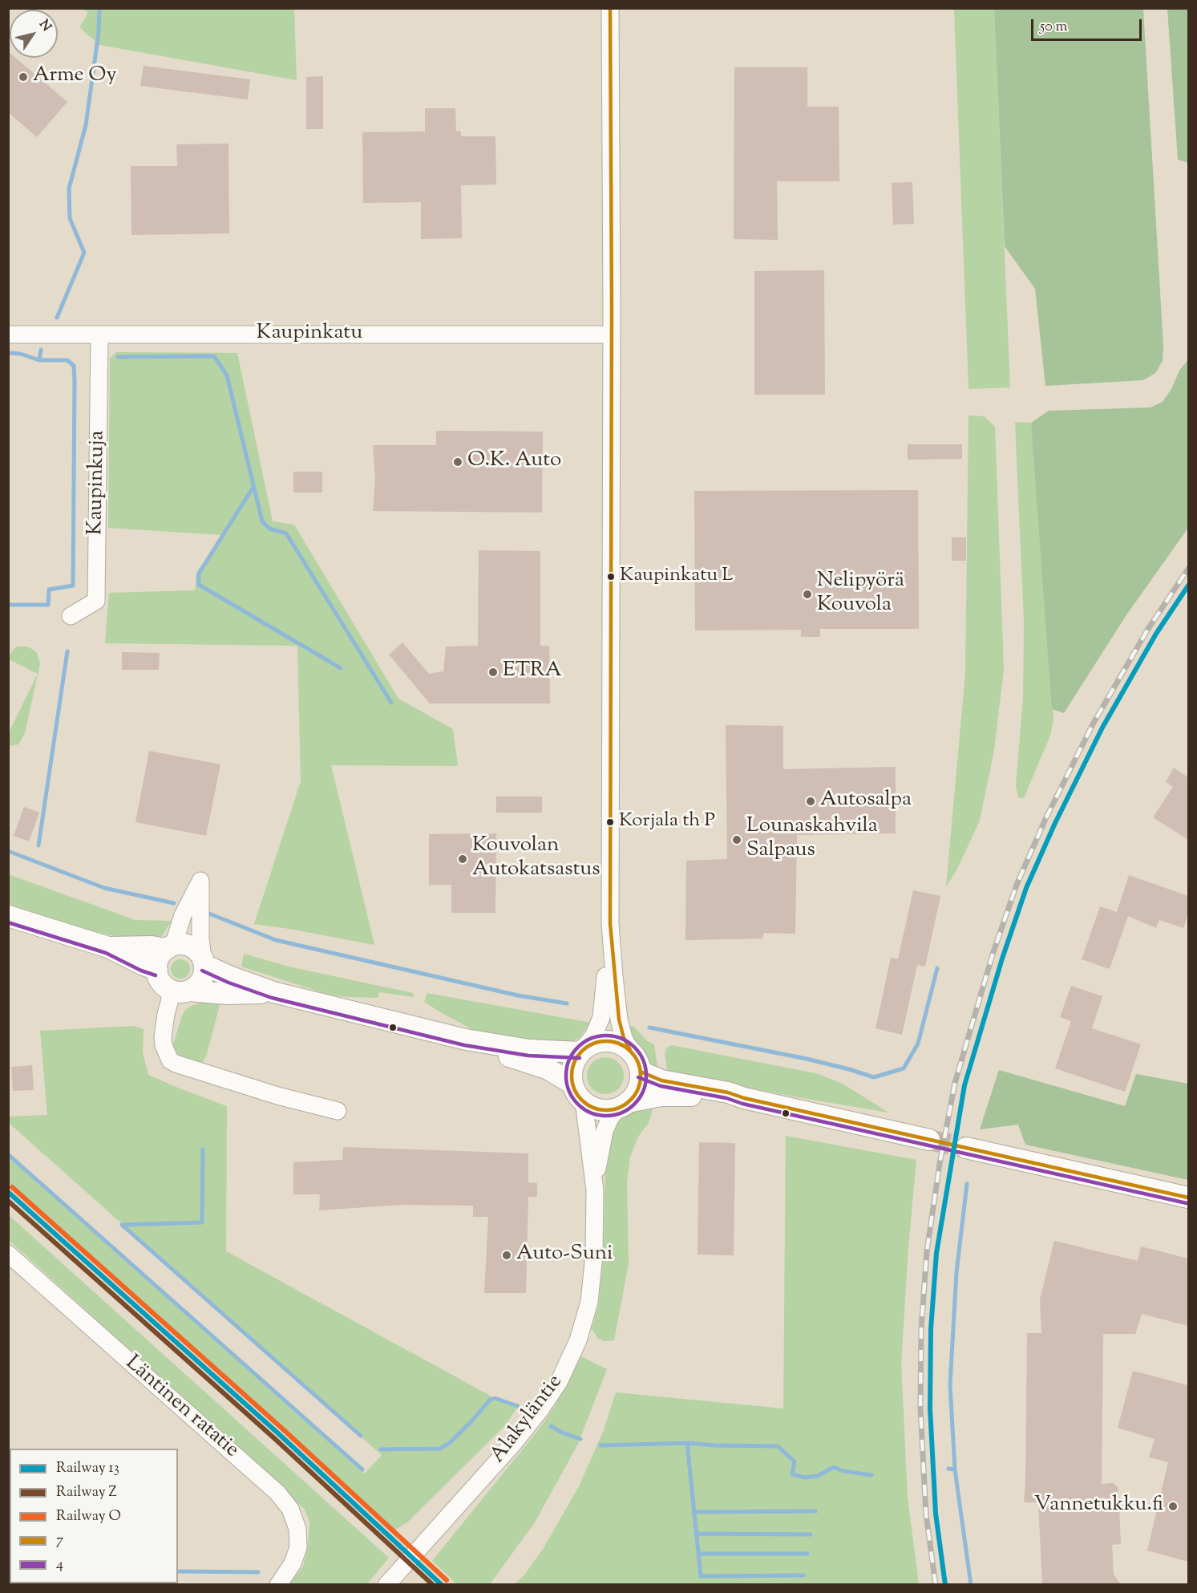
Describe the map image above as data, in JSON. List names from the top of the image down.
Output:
{
  "streets": {
    "street": [
      "Kaupinkatu",
      "Kaupinkuja",
      "Läntinen ratatie",
      "Alakyläntie"
    ]
  },
  "crossings": [
    ["Kaupinkatu", "Kaupinkuja"]
  ],
  "places": [
    "Arme Oy",
    "O.K. Auto",
    "Kaupinkatu L",
    "Nelipyörä Kouvola",
    "ETRA",
    "Autosalpa",
    "Korjala th P",
    "Lounaskahvila Salpaus",
    "Kouvolan Autokatsastus",
    "Auto-Suni",
    "Vannetukku.fi"
  ],
  "lines": [
    "transit line 7",
    "rail line 13",
    "transit line 4",
    "rail line O",
    "rail line Z"
  ],
  "legend": [
    "Railway 13",
    "Railway Z",
    "Railway O",
    "7",
    "4"
  ],
  "scale_bar": "50 m",
  "north": "top right"
}
